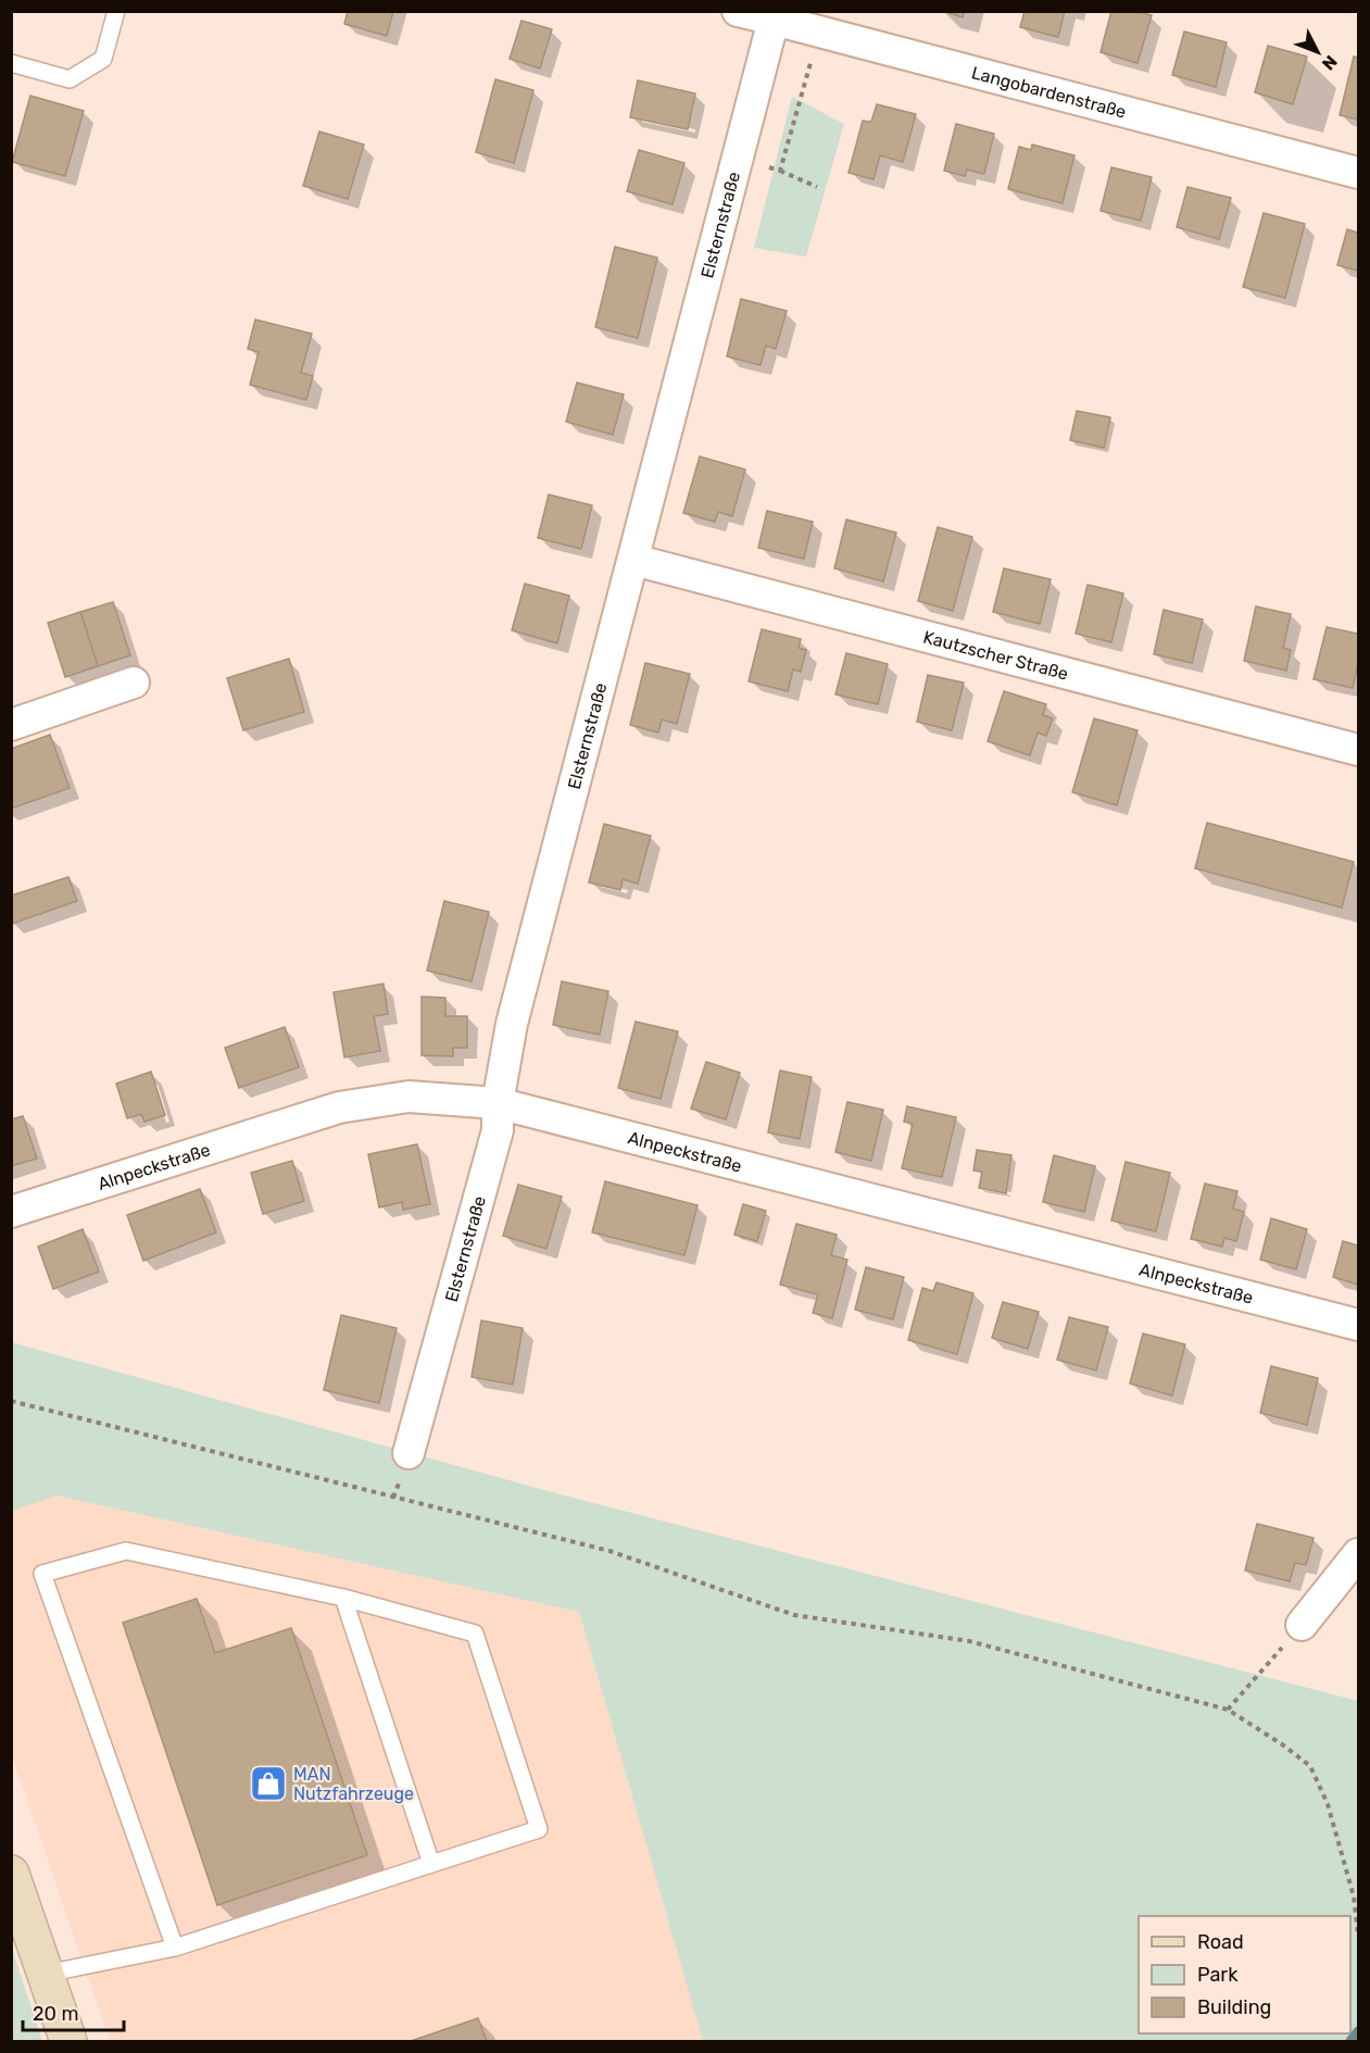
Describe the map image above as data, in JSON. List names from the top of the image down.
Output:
{
  "streets": {
    "street": [
      "Langobardenstraße",
      "Elsternstraße",
      "Kautzscher Straße",
      "Alnpeckstraße"
    ]
  },
  "crossings": [
    ["Langobardenstraße", "Elsternstraße"],
    ["Elsternstraße", "Kautzscher Straße"],
    ["Elsternstraße", "Alnpeckstraße"]
  ],
  "places": {
    "shop": ["MAN Nutzfahrzeuge"]
  },
  "legend": ["Road", "Park", "Building"],
  "scale_bar": "20 m",
  "north": "bottom right"
}
